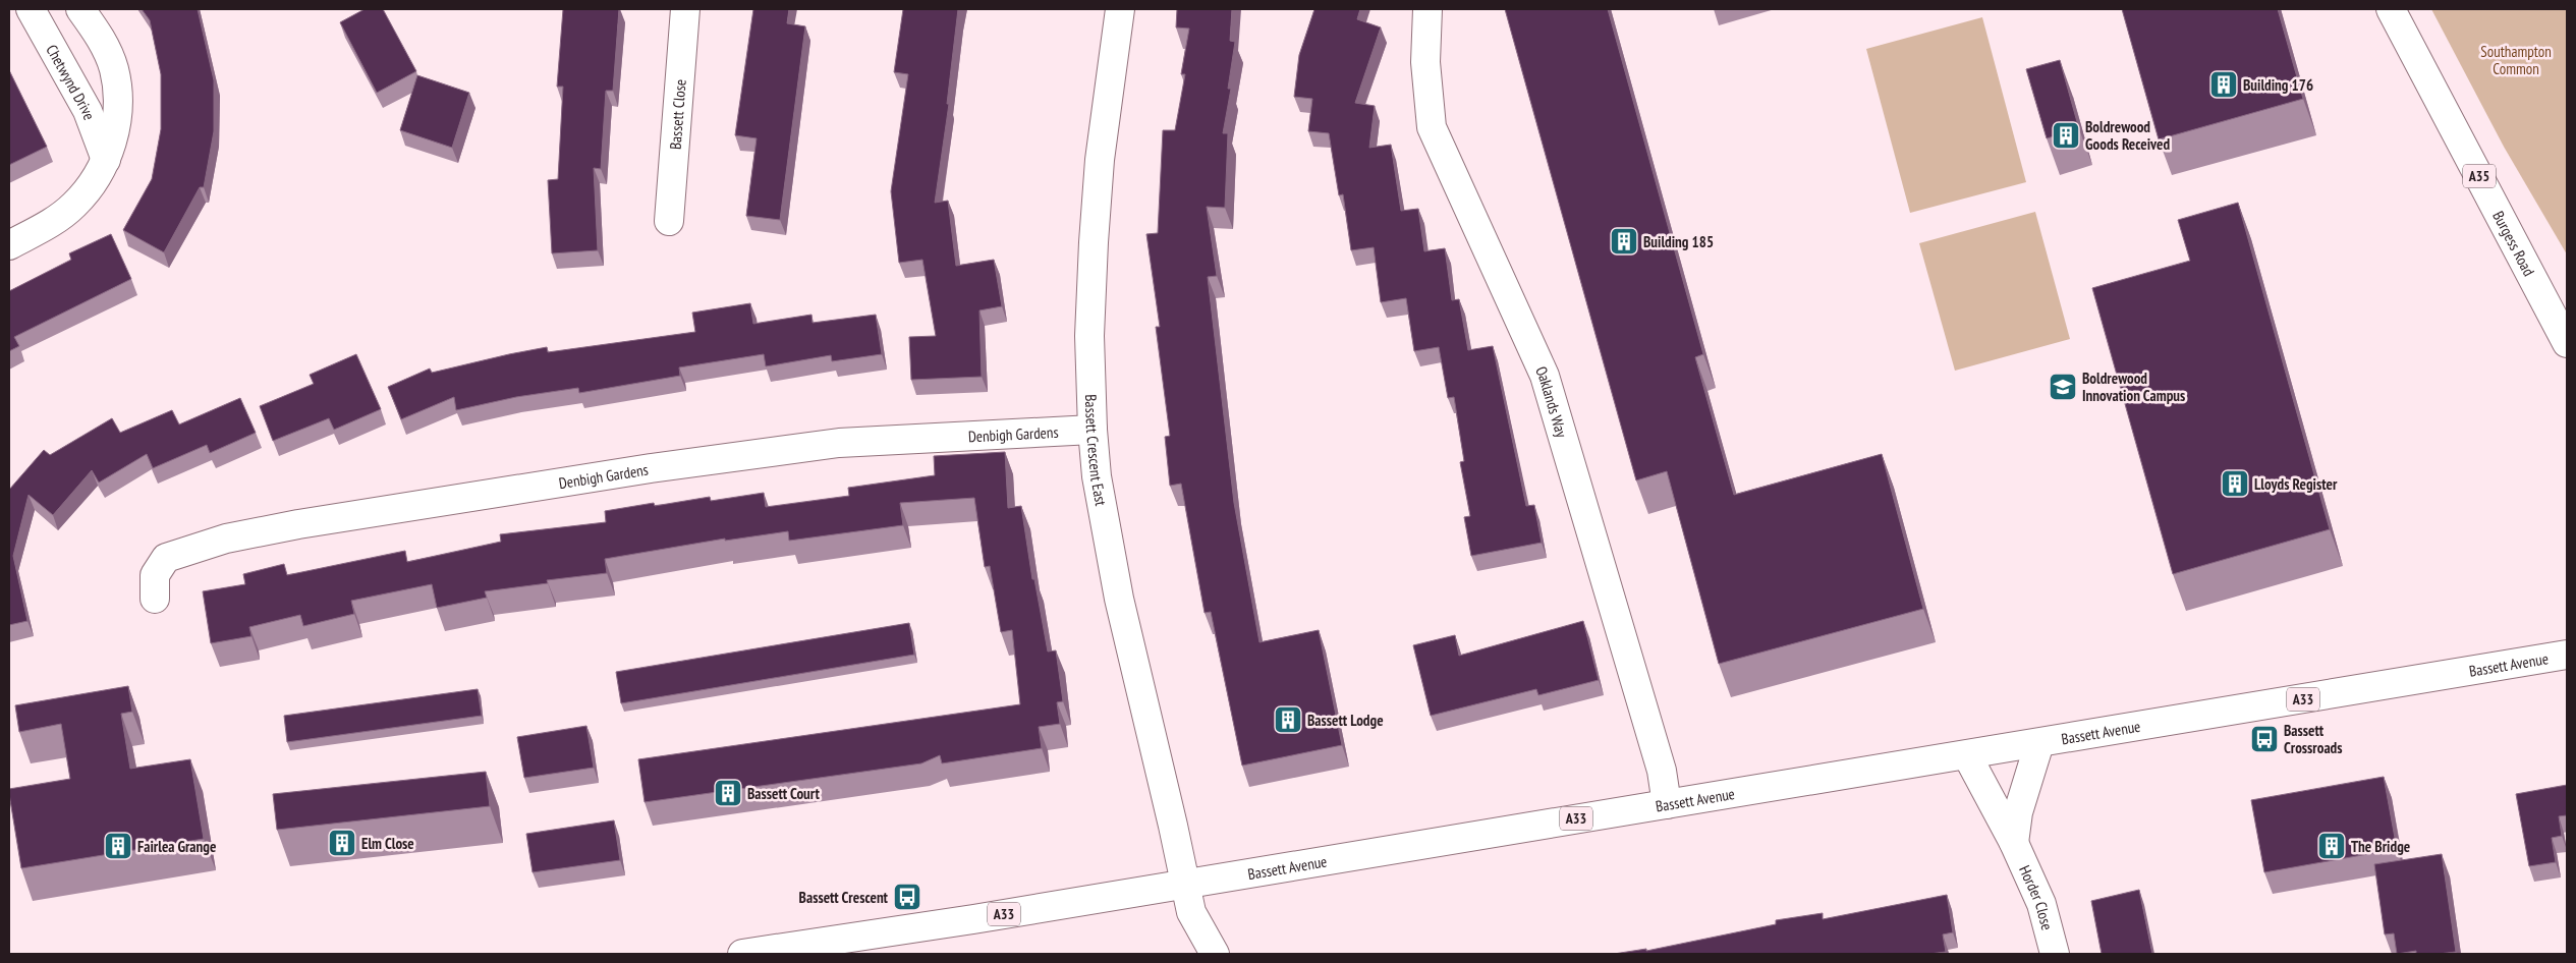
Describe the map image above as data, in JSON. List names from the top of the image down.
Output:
{
  "streets": {
    "street": [
      "Chetwynd Drive",
      "Bassett Close",
      "A35",
      "Burgess Road",
      "Oaklands Way",
      "Denbigh Gardens",
      "Bassett Crescent East",
      "Bassett Avenue",
      "A33",
      "Horder Close"
    ]
  },
  "crossings": [
    ["Oaklands Way", "Bassett Avenue"],
    ["Denbigh Gardens", "Bassett Crescent East"],
    ["Bassett Crescent East", "Bassett Avenue"],
    ["Bassett Avenue", "Horder Close"]
  ],
  "parks": ["Southampton Common"],
  "places": {
    "building": [
      "Building 176",
      "Boldrewood Goods Received",
      "Building 185",
      "Lloyds Register",
      "Bassett Lodge",
      "Bassett Court",
      "Elm Close",
      "Fairlea Grange",
      "The Bridge"
    ],
    "school or university": ["Boldrewood Innovation Campus"],
    "bus stop": ["Bassett Crossroads", "Bassett Crescent"]
  }
}
